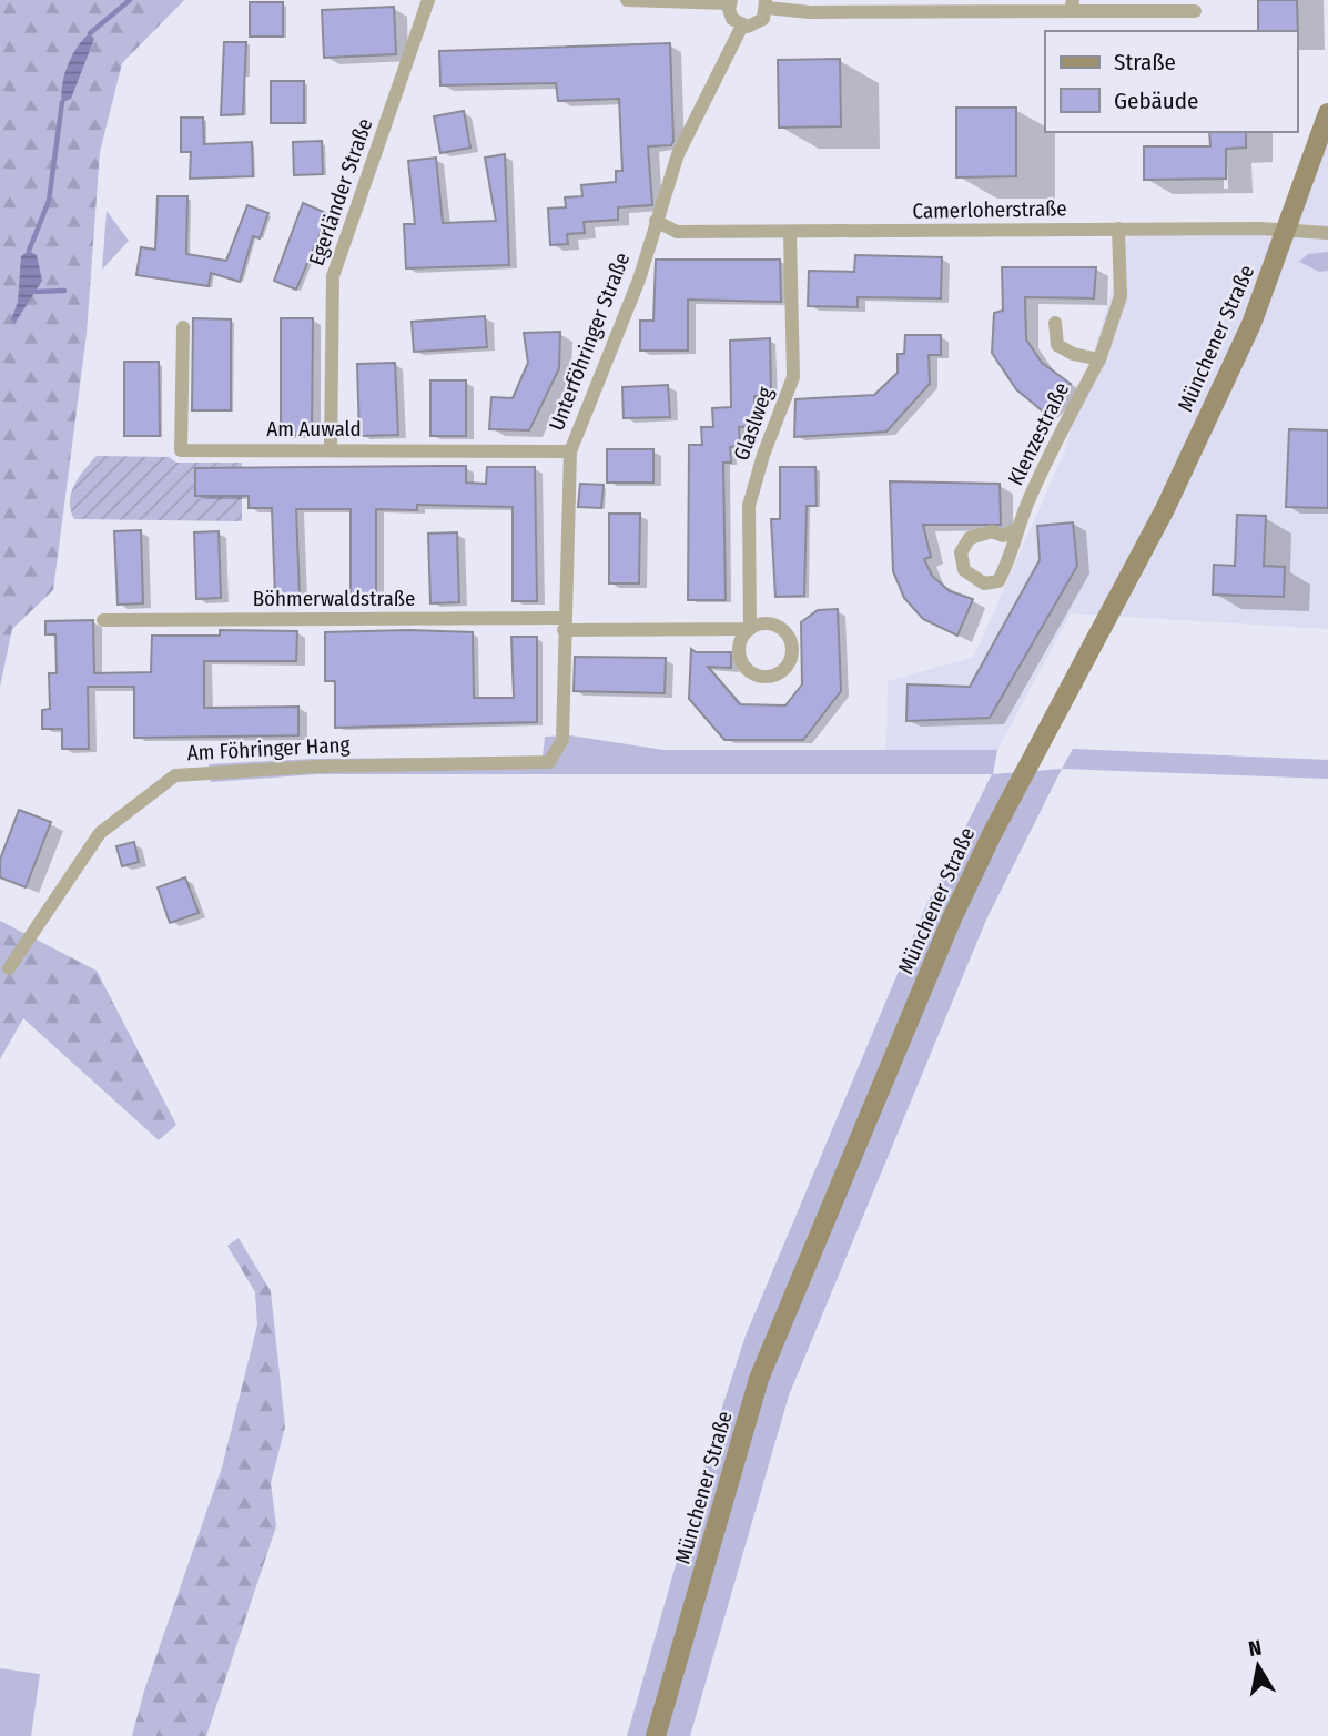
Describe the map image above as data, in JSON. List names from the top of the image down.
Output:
{
  "streets": {
    "main road": ["Münchener Straße"],
    "street": [
      "Egerländer Straße",
      "Camerloherstraße",
      "Unterföhringer Straße",
      "Glaslweg",
      "Am Auwald",
      "Klenzestraße",
      "Böhmerwaldstraße",
      "Am Föhringer Hang"
    ]
  },
  "crossings": [
    ["Egerländer Straße", "Am Auwald"],
    ["Camerloherstraße", "Münchener Straße"],
    ["Camerloherstraße", "Unterföhringer Straße"],
    ["Camerloherstraße", "Glaslweg"],
    ["Camerloherstraße", "Klenzestraße"],
    ["Unterföhringer Straße", "Glaslweg"],
    ["Unterföhringer Straße", "Am Auwald"],
    ["Unterföhringer Straße", "Böhmerwaldstraße"],
    ["Unterföhringer Straße", "Am Föhringer Hang"],
    ["Glaslweg", "Böhmerwaldstraße"]
  ],
  "legend": ["Straße", "Gebäude"],
  "north": "top"
}
